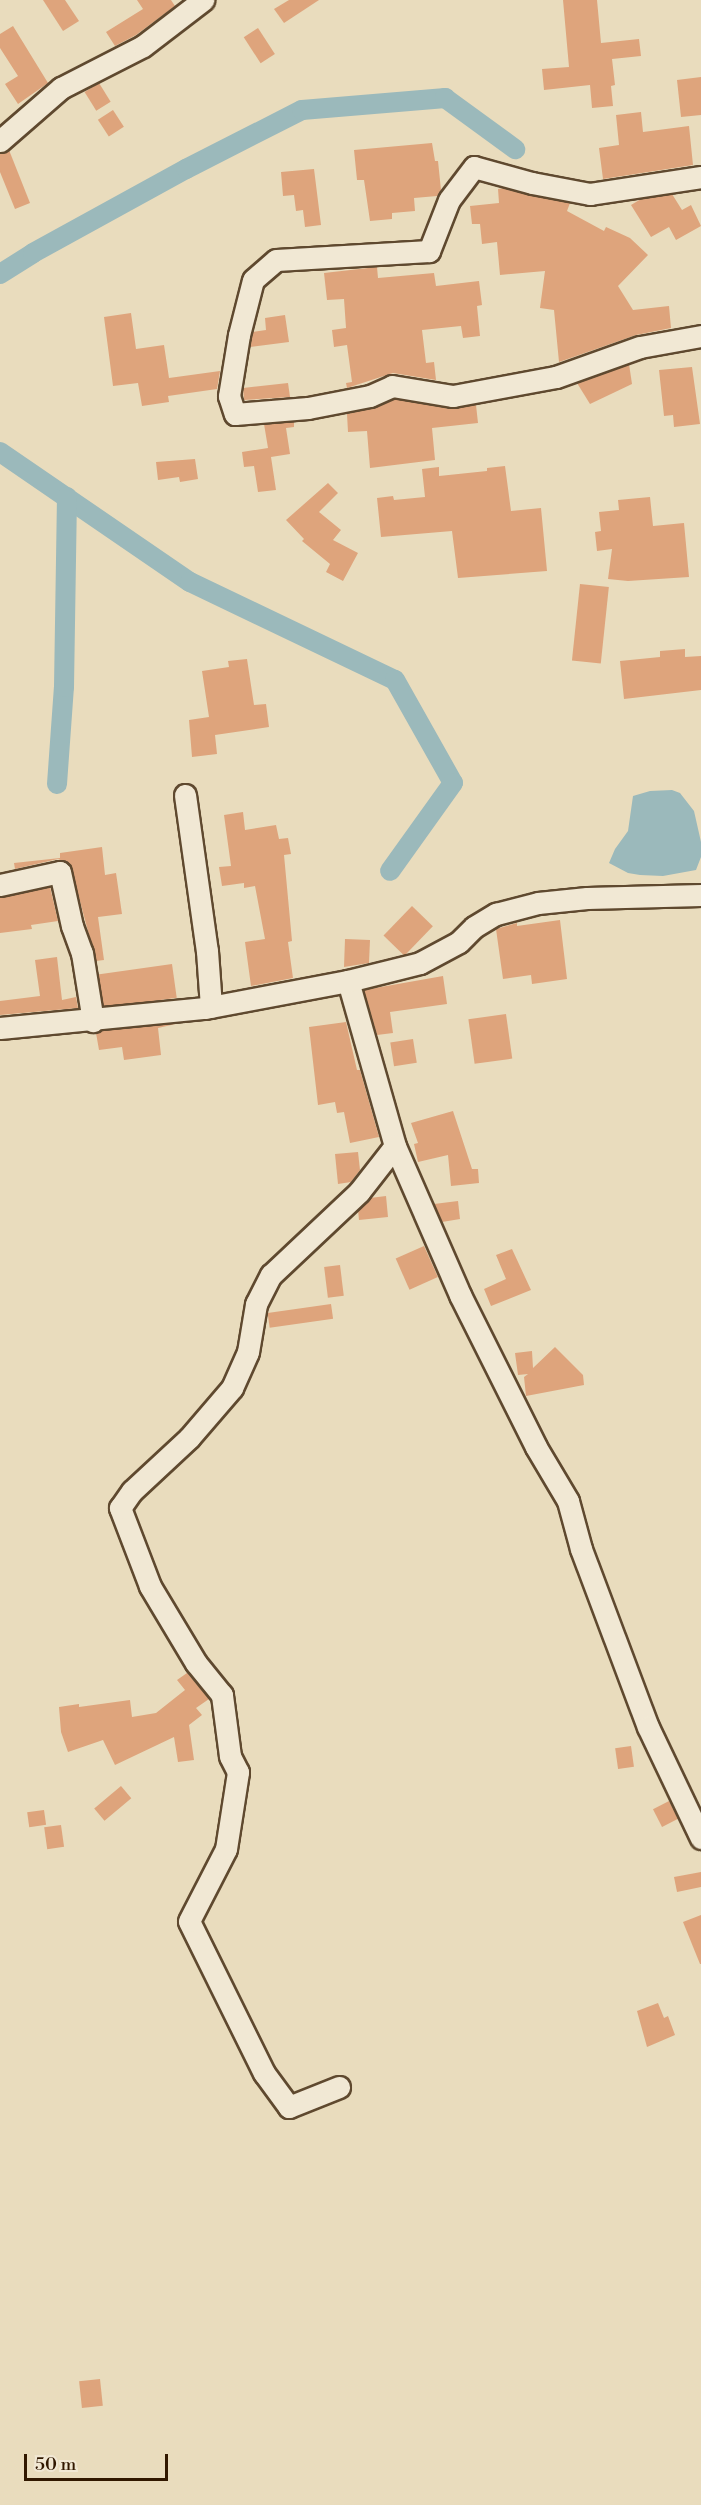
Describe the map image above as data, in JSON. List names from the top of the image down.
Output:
{
  "scale_bar": "50 m"
}
